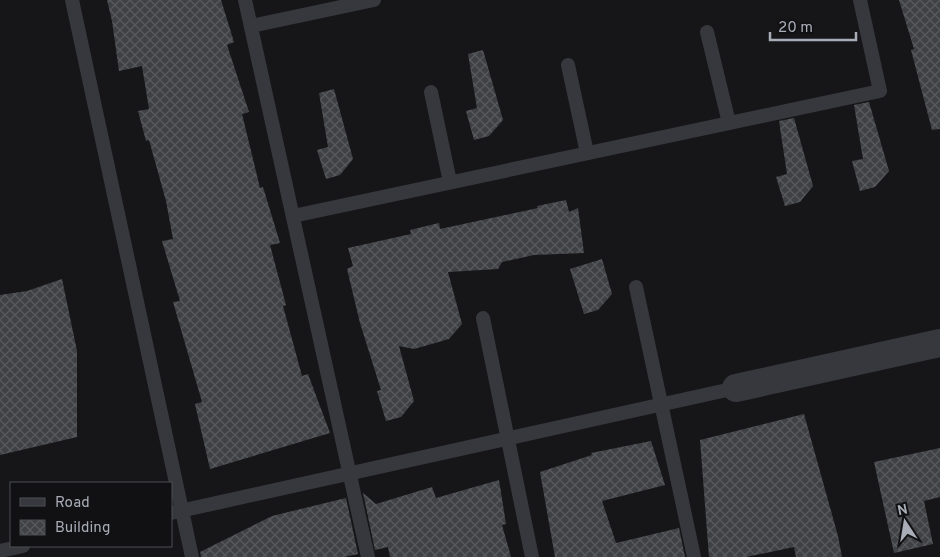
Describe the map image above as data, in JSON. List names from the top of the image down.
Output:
{
  "legend": ["Road", "Building"],
  "scale_bar": "20 m",
  "north": "top"
}
